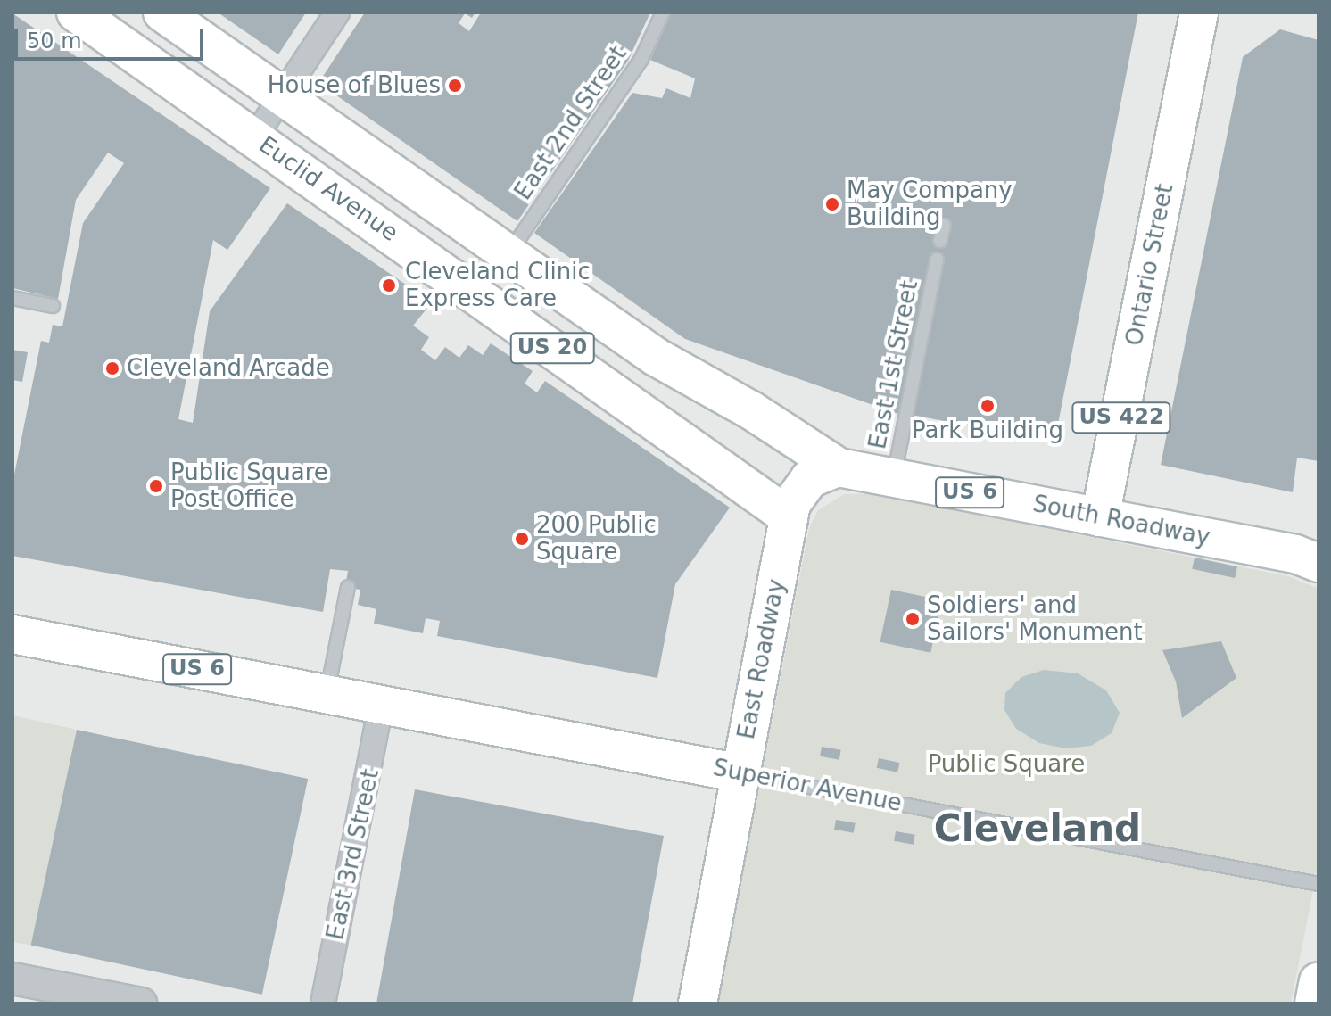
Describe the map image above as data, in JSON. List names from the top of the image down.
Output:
{
  "streets": {
    "main road": [
      "Euclid Avenue",
      "Ontario Street",
      "US 20",
      "US 422",
      "US 6",
      "South Roadway",
      "East Roadway",
      "Superior Avenue"
    ],
    "street": ["East 3rd Street"],
    "lane": ["East 2nd Street", "East 1st Street"]
  },
  "crossings": [
    ["East 2nd Street", "US 20"],
    ["Euclid Avenue", "East Roadway"],
    ["Ontario Street", "South Roadway"],
    ["US 20", "South Roadway"],
    ["US 20", "East Roadway"],
    ["East 1st Street", "South Roadway"],
    ["US 6", "Superior Avenue"],
    ["US 6", "East 3rd Street"],
    ["South Roadway", "East Roadway"],
    ["East Roadway", "Superior Avenue"],
    ["Superior Avenue", "East 3rd Street"]
  ],
  "districts": ["Cleveland"],
  "parks": ["Public Square"],
  "places": [
    "House of Blues",
    "May Company Building",
    "Cleveland Clinic Express Care",
    "Cleveland Arcade",
    "Park Building",
    "Public Square Post Office",
    "200 Public Square",
    "Soldiers' and Sailors' Monument"
  ],
  "scale_bar": "50 m"
}
